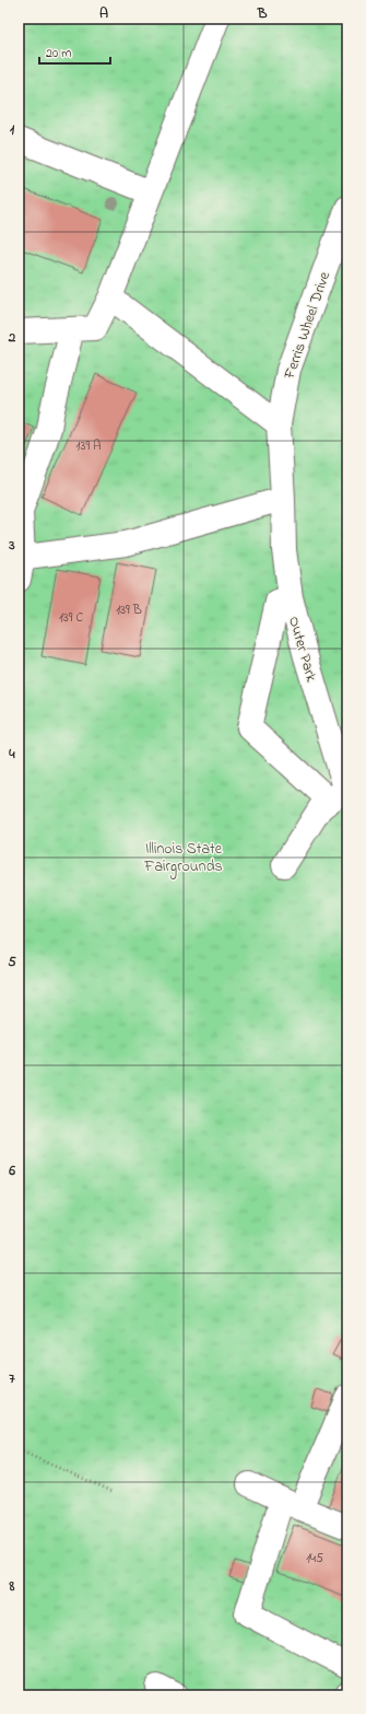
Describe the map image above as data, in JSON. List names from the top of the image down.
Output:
{
  "streets": {
    "street": ["Ferris Wheel Drive", "Outer Park"]
  },
  "crossings": [
    ["Ferris Wheel Drive", "Outer Park"]
  ],
  "parks": ["Illinois State Fairgrounds"],
  "house_numbers": [
    "139 A",
    "139 B",
    "139 C",
    "145"
  ],
  "scale_bar": "20 m",
  "grid": {
    "columns": ["A", "B"],
    "rows": [
      "1",
      "2",
      "3",
      "4",
      "5",
      "6",
      "7",
      "8"
    ]
  }
}
